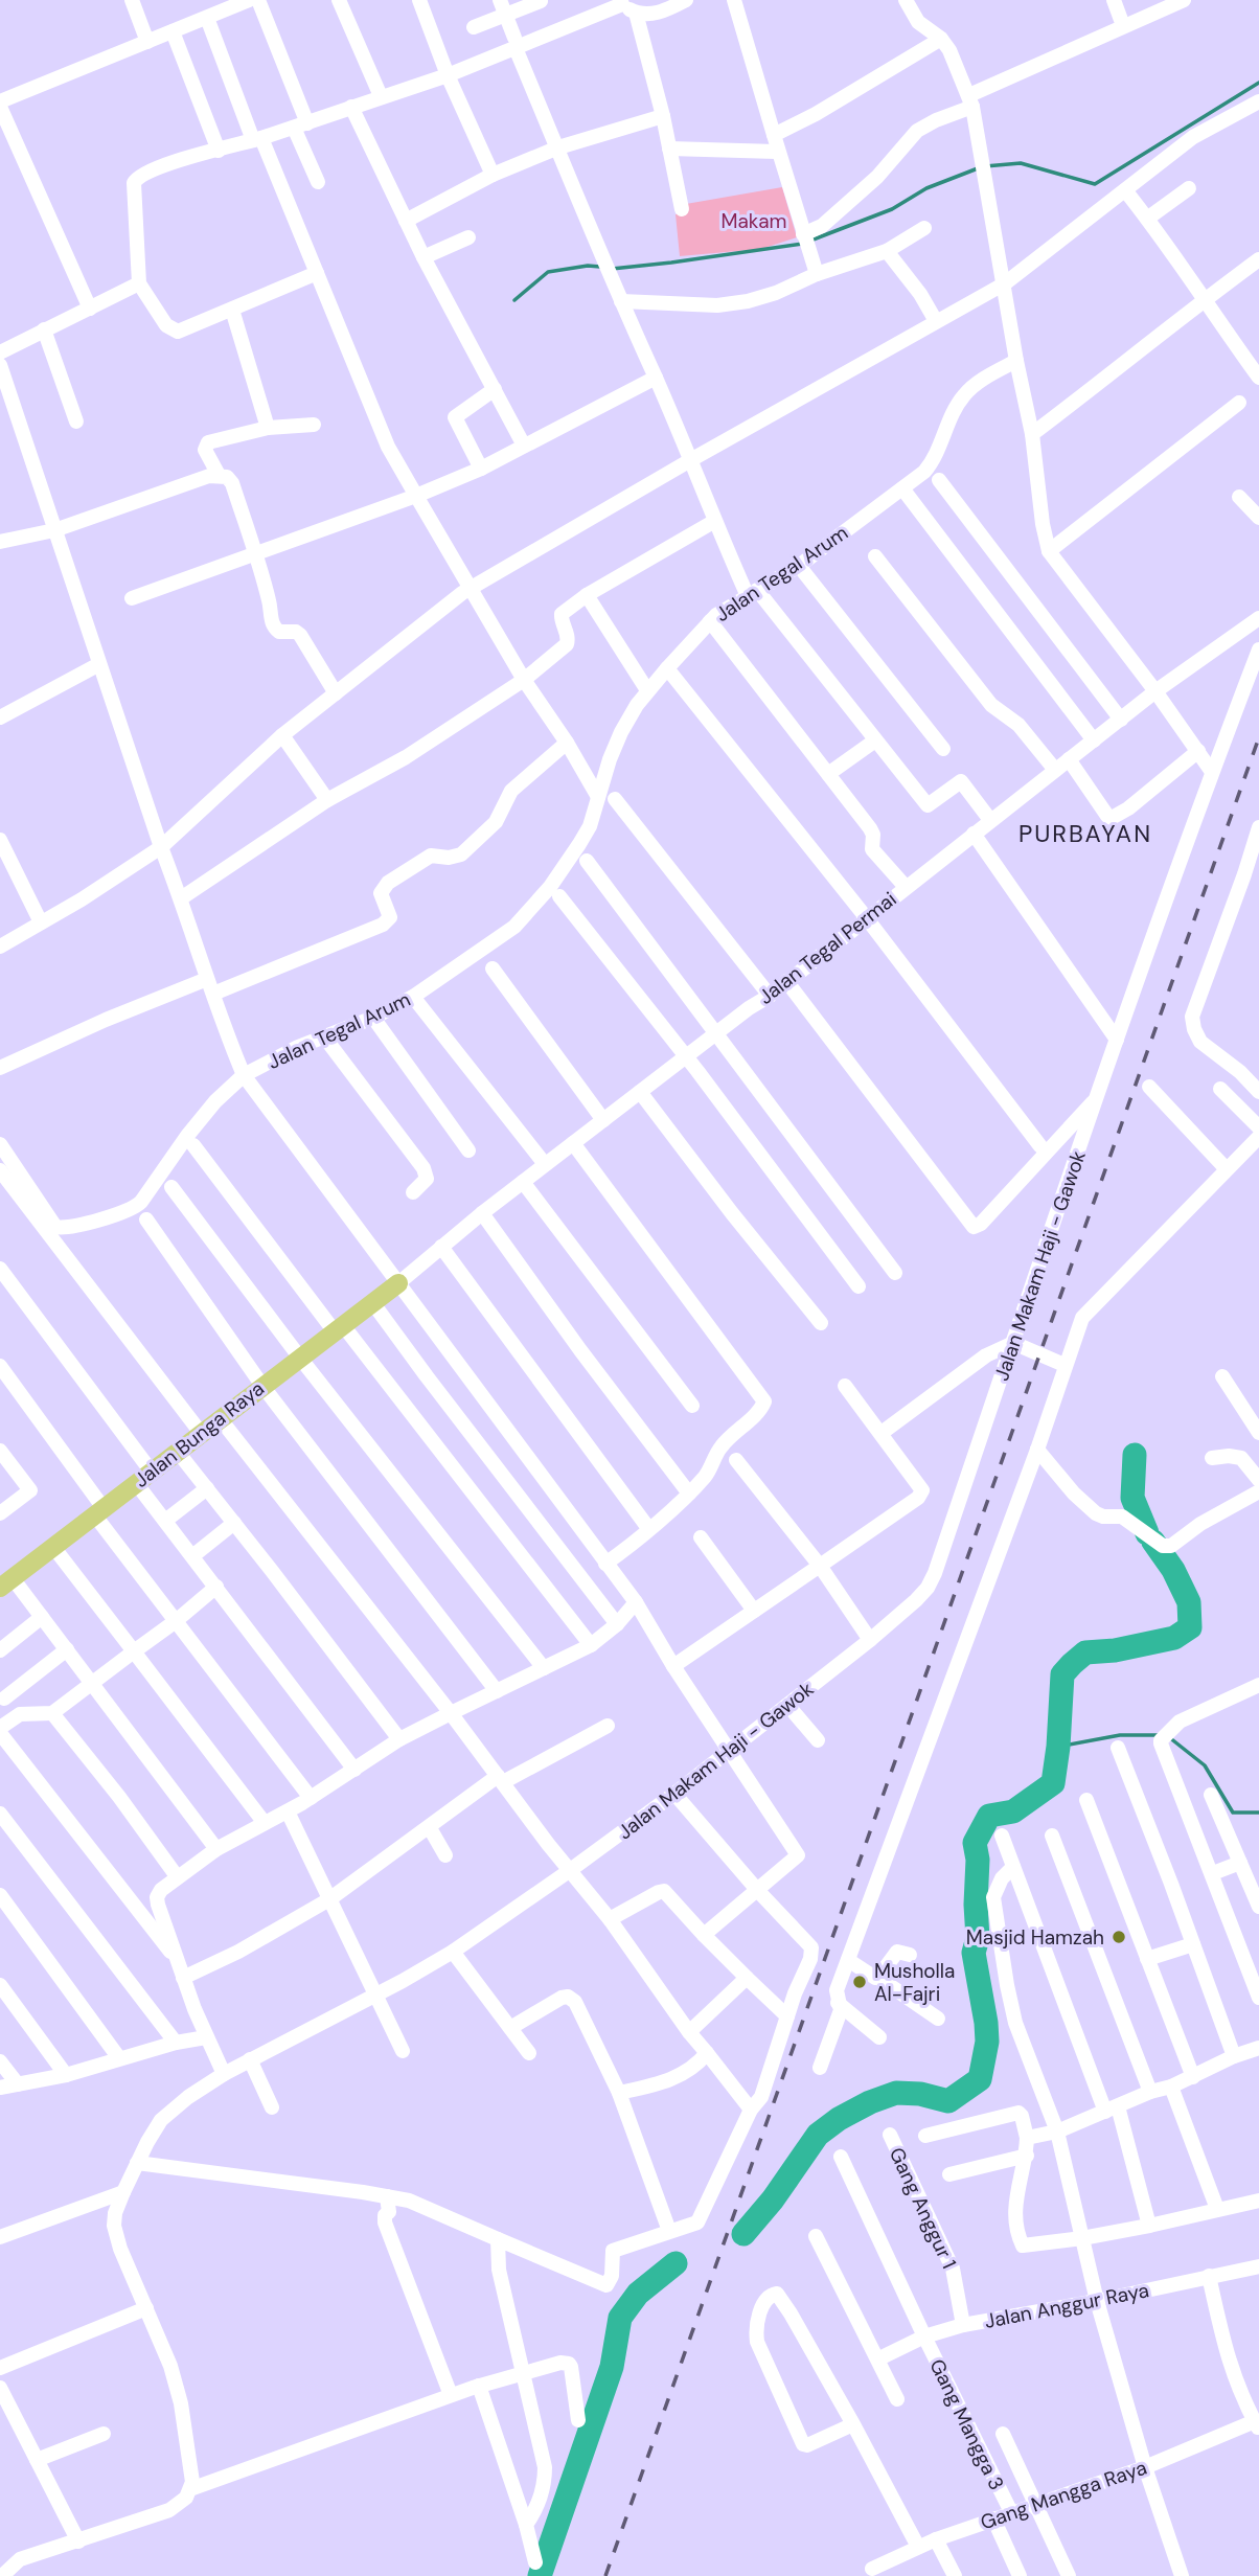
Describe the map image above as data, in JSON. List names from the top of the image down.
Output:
{
  "streets": {
    "main road": ["Jalan Bunga Raya"],
    "street": [
      "Jalan Tegal Arum",
      "Jalan Tegal Permai",
      "Jalan Makam Haji - Gawok",
      "Gang Anggur 1",
      "Jalan Anggur Raya",
      "Gang Mangga 3",
      "Gang Mangga Raya"
    ]
  },
  "crossings": [
    ["Jalan Tegal Permai", "Jalan Bunga Raya"],
    ["Gang Anggur 1", "Jalan Anggur Raya"],
    ["Jalan Anggur Raya", "Gang Mangga 3"],
    ["Gang Mangga 3", "Gang Mangga Raya"]
  ],
  "districts": ["PURBAYAN"],
  "parks": ["Makam"],
  "places": ["Masjid Hamzah", "Musholla Al-Fajri"]
}
